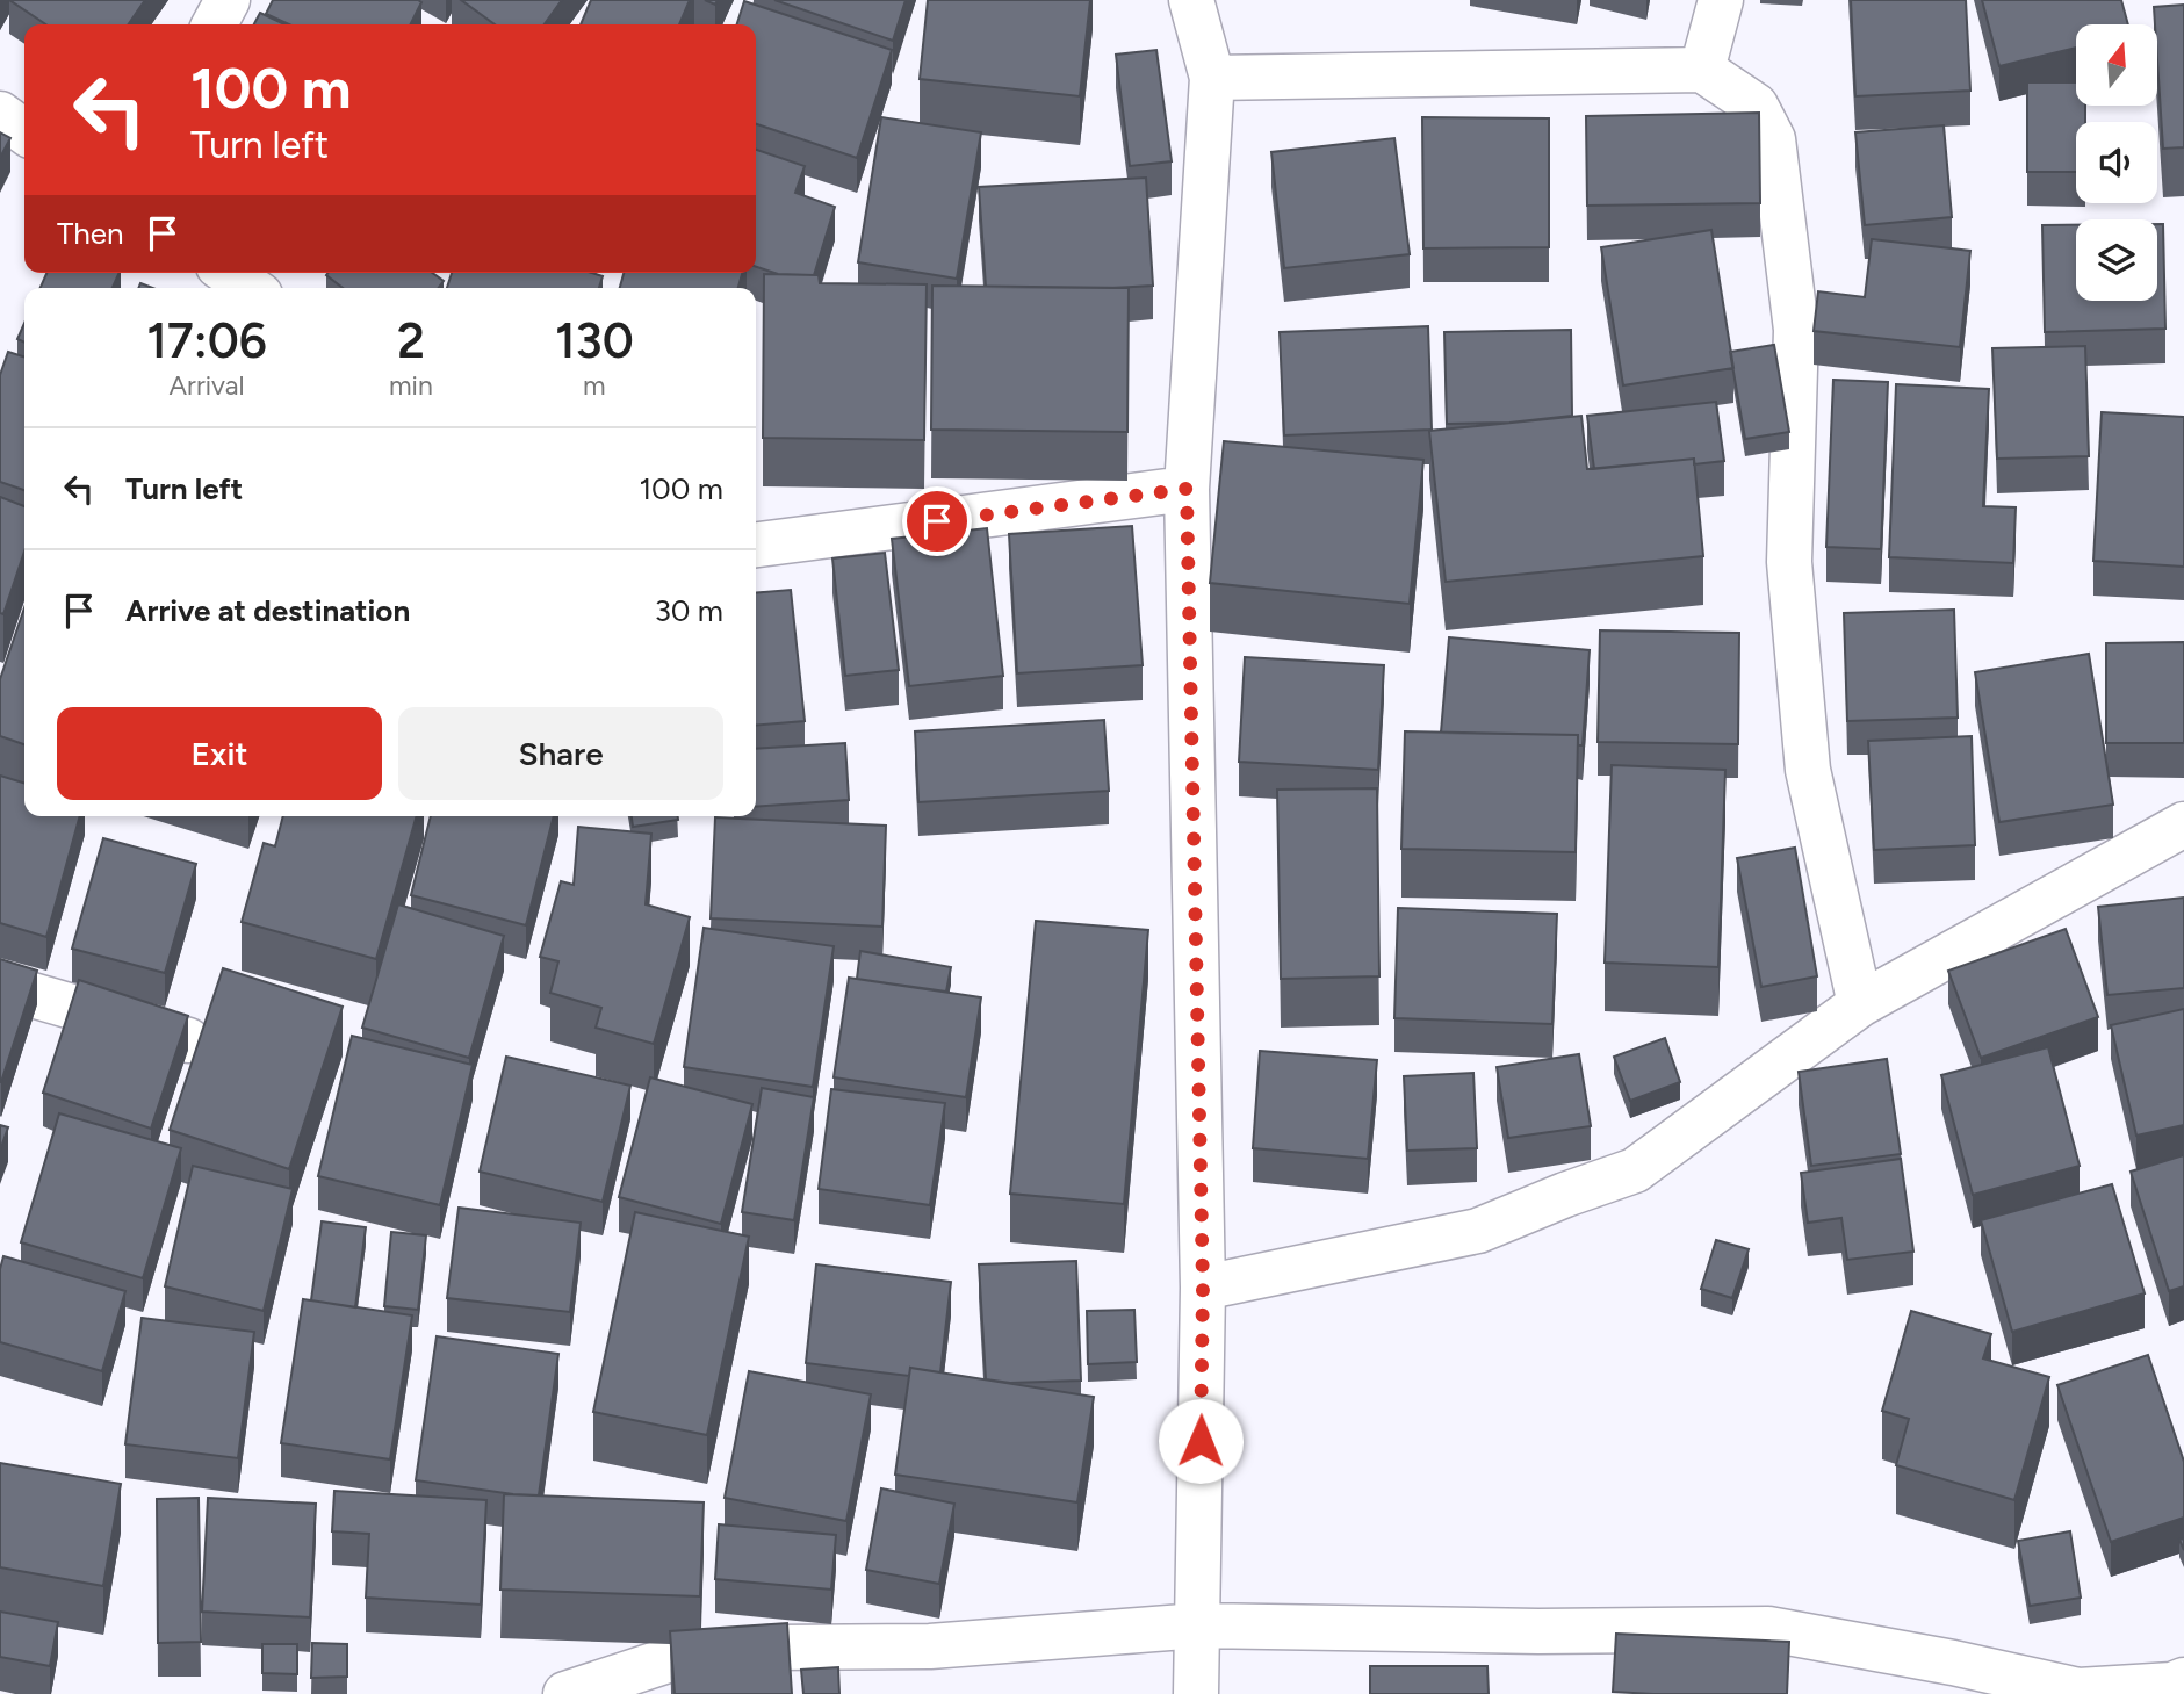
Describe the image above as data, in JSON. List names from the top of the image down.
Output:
{
  "north": "top",
  "page": {
    "turn": ["100 m", "Turn left"],
    "then": "Then",
    "eta": [
      "17:06",
      "Arrival",
      "2",
      "min",
      "130",
      "m"
    ],
    "list": [
      {
        "name": "Turn left",
        "value": "100 m"
      },
      {
        "name": "Arrive at destination",
        "value": "30 m"
      }
    ],
    "buttons": ["Exit", "Share"]
  }
}
